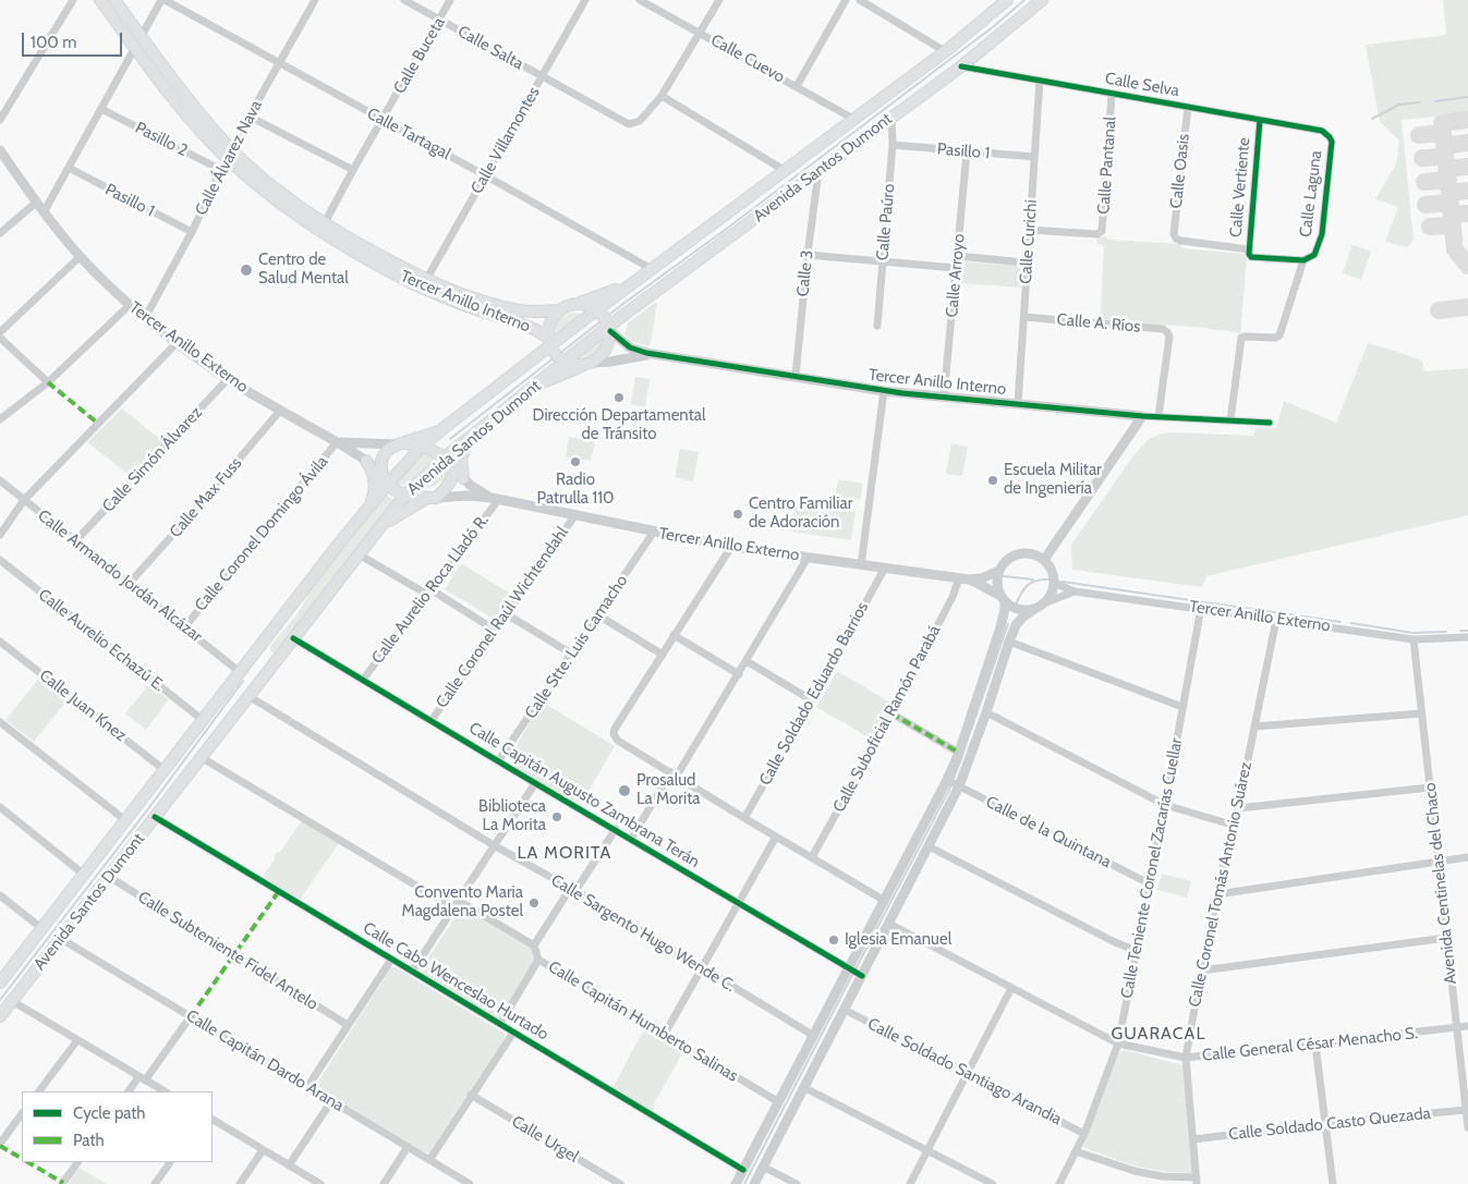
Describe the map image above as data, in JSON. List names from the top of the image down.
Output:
{
  "streets": {
    "main road": ["Avenida Santos Dumont", "Tercer Anillo Interno"],
    "street": [
      "Calle Salta",
      "Calle Buceta",
      "Calle Cuevo",
      "Calle Selva",
      "Calle Tartagal",
      "Pasillo 2",
      "Calle Villamontes",
      "Pasillo 1",
      "Calle Álvarez Nava",
      "Calle Pantanal",
      "Calle Oasis",
      "Calle Vertiente",
      "Calle Laguna",
      "Calle Paúro",
      "Calle Curichi",
      "Calle 3",
      "Calle Arroyo",
      "Calle A. Ríos",
      "Tercer Anillo Externo",
      "Calle Simón Álvarez",
      "Calle Max Fuss",
      "Calle Coronel Domingo Ávila",
      "Calle Armando Jordán Alcázar",
      "Calle Aurelio Roca Lladó R.",
      "Calle Coronel Raúl Wichtendahl",
      "Calle Aurelio Echazú E.",
      "Calle Stte. Luis Camacho",
      "Calle Soldado Eduardo Barrios",
      "Calle Juan Knez",
      "Calle Suboficial Ramón Parabá",
      "Calle Capitán Augusto Zambrana Terán",
      "Calle de la Quintana",
      "Calle Teniente Coronel Zacarías Cuellar",
      "Avenida Centinelas del Chaco",
      "Calle Coronel Tomás Antonio Suárez",
      "Calle Sargento Hugo Wende C.",
      "Calle Subteniente Fidel Antelo",
      "Calle Cabo Wenceslao Hurtado",
      "Calle Capitán Humberto Salinas",
      "Calle General César Menacho S.",
      "Calle Capitán Dardo Arana",
      "Calle Soldado Santiago Arandia",
      "Calle Soldado Casto Quezada",
      "Calle Urgel"
    ]
  },
  "crossings": [
    ["Calle Salta", "Calle Buceta"],
    ["Calle Salta", "Calle Villamontes"],
    ["Calle Buceta", "Calle Tartagal"],
    ["Calle Buceta", "Tercer Anillo Interno"],
    ["Calle Cuevo", "Avenida Santos Dumont"],
    ["Calle Selva", "Calle Pantanal"],
    ["Calle Selva", "Avenida Santos Dumont"],
    ["Calle Selva", "Calle Oasis"],
    ["Calle Selva", "Calle Vertiente"],
    ["Calle Selva", "Calle Laguna"],
    ["Calle Selva", "Calle Curichi"],
    ["Calle Tartagal", "Calle Villamontes"],
    ["Calle Tartagal", "Calle Álvarez Nava"],
    ["Calle Tartagal", "Avenida Santos Dumont"],
    ["Pasillo 2", "Calle Álvarez Nava"],
    ["Calle Villamontes", "Tercer Anillo Interno"],
    ["Pasillo 1", "Calle Álvarez Nava"],
    ["Pasillo 1", "Calle Paúro"],
    ["Pasillo 1", "Calle Curichi"],
    ["Pasillo 1", "Calle Arroyo"],
    ["Calle Álvarez Nava", "Tercer Anillo Interno"],
    ["Calle Álvarez Nava", "Tercer Anillo Externo"],
    ["Calle Pantanal", "Calle Curichi"],
    ["Avenida Santos Dumont", "Calle Paúro"],
    ["Avenida Santos Dumont", "Calle 3"],
    ["Avenida Santos Dumont", "Tercer Anillo Interno"],
    ["Avenida Santos Dumont", "Tercer Anillo Externo"],
    ["Avenida Santos Dumont", "Calle Armando Jordán Alcázar"],
    ["Avenida Santos Dumont", "Calle Aurelio Echazú E."],
    ["Avenida Santos Dumont", "Calle Juan Knez"],
    ["Avenida Santos Dumont", "Calle Capitán Augusto Zambrana Terán"],
    ["Avenida Santos Dumont", "Calle Sargento Hugo Wende C."],
    ["Avenida Santos Dumont", "Calle Subteniente Fidel Antelo"],
    ["Avenida Santos Dumont", "Calle Cabo Wenceslao Hurtado"],
    ["Avenida Santos Dumont", "Calle Capitán Humberto Salinas"],
    ["Avenida Santos Dumont", "Calle Capitán Dardo Arana"],
    ["Calle Oasis", "Calle Vertiente"],
    ["Calle Laguna", "Tercer Anillo Interno"],
    ["Calle Curichi", "Tercer Anillo Interno"],
    ["Calle Curichi", "Calle A. Ríos"],
    ["Calle 3", "Tercer Anillo Interno"],
    ["Calle Arroyo", "Tercer Anillo Interno"],
    ["Tercer Anillo Interno", "Calle A. Ríos"],
    ["Tercer Anillo Externo", "Calle Simón Álvarez"],
    ["Tercer Anillo Externo", "Calle Max Fuss"],
    ["Tercer Anillo Externo", "Calle Coronel Domingo Ávila"],
    ["Tercer Anillo Externo", "Calle Aurelio Roca Lladó R."],
    ["Tercer Anillo Externo", "Calle Coronel Raúl Wichtendahl"],
    ["Tercer Anillo Externo", "Calle Stte. Luis Camacho"],
    ["Tercer Anillo Externo", "Calle Soldado Eduardo Barrios"],
    ["Tercer Anillo Externo", "Calle Suboficial Ramón Parabá"],
    ["Tercer Anillo Externo", "Calle Teniente Coronel Zacarías Cuellar"],
    ["Tercer Anillo Externo", "Avenida Centinelas del Chaco"],
    ["Tercer Anillo Externo", "Calle Coronel Tomás Antonio Suárez"],
    ["Calle Simón Álvarez", "Calle Armando Jordán Alcázar"],
    ["Calle Max Fuss", "Calle Armando Jordán Alcázar"],
    ["Calle Coronel Domingo Ávila", "Calle Armando Jordán Alcázar"],
    ["Calle Aurelio Roca Lladó R.", "Calle Capitán Augusto Zambrana Terán"],
    ["Calle Coronel Raúl Wichtendahl", "Calle Capitán Augusto Zambrana Terán"],
    ["Calle Stte. Luis Camacho", "Calle Capitán Augusto Zambrana Terán"],
    ["Calle de la Quintana", "Calle Teniente Coronel Zacarías Cuellar"],
    ["Calle Teniente Coronel Zacarías Cuellar", "Calle General César Menacho S."],
    ["Calle Teniente Coronel Zacarías Cuellar", "Calle Soldado Santiago Arandia"],
    ["Avenida Centinelas del Chaco", "Calle General César Menacho S."],
    ["Avenida Centinelas del Chaco", "Calle Soldado Casto Quezada"],
    ["Calle Coronel Tomás Antonio Suárez", "Calle General César Menacho S."],
    ["Calle Coronel Tomás Antonio Suárez", "Calle Soldado Casto Quezada"]
  ],
  "districts": ["LA MORITA", "GUARACAL"],
  "places": [
    "Centro de Salud Mental",
    "Dirección Departamental de Tránsito",
    "Radio Patrulla 110",
    "Escuela Militar de Ingeniería",
    "Centro Familiar de Adoración",
    "Prosalud La Morita",
    "Biblioteca La Morita",
    "Convento Maria Magdalena Postel",
    "Iglesia Emanuel"
  ],
  "legend": ["Cycle path", "Path"],
  "scale_bar": "100 m"
}
